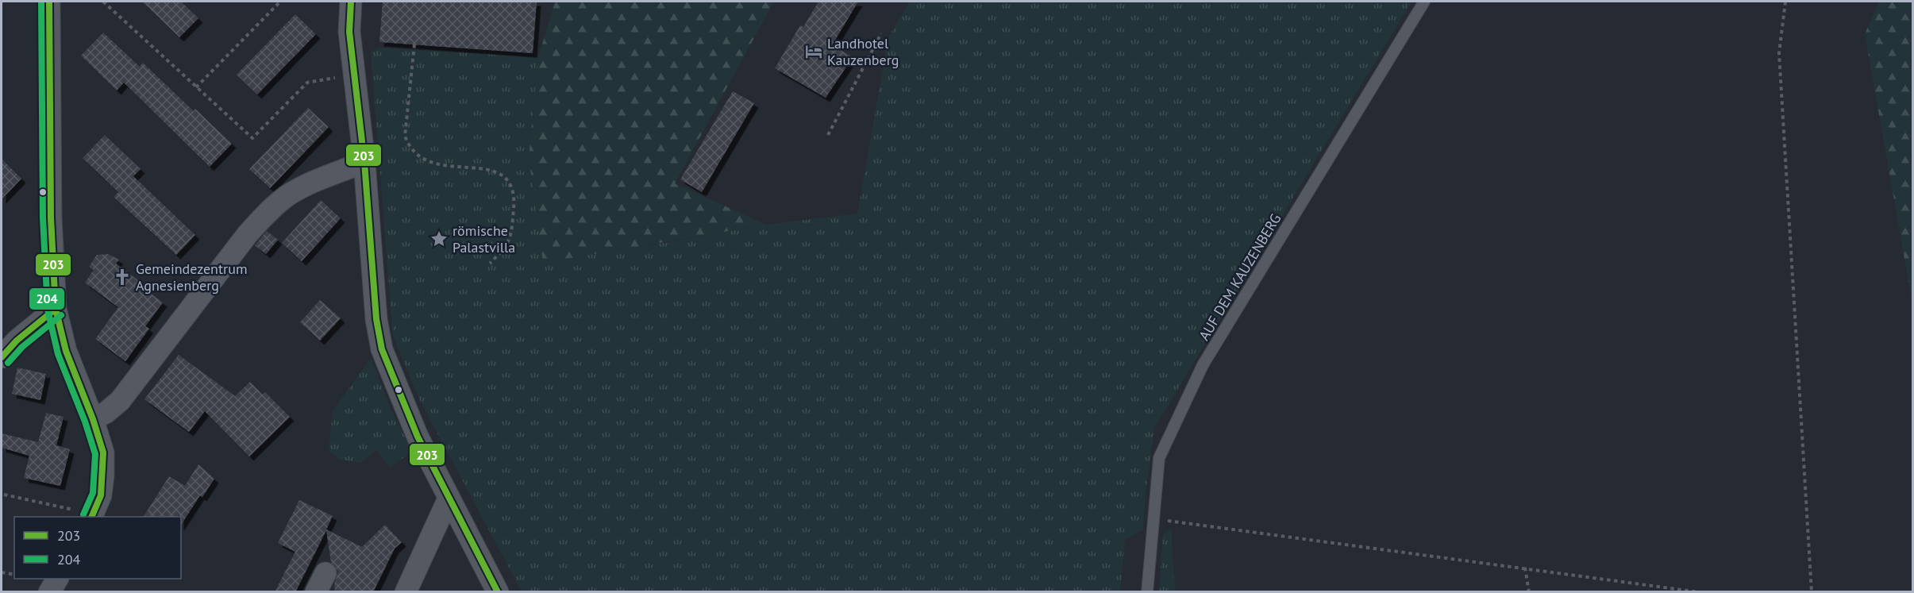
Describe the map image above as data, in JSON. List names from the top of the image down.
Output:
{
  "streets": {
    "lane": ["AUF DEM KAUZENBERG"]
  },
  "places": {
    "hotel": ["Landhotel Kauzenberg"],
    "place": ["römische Palastvilla"],
    "church": ["Gemeindezentrum Agnesienberg"]
  },
  "lines": ["transit line 203", "transit line 204"],
  "legend": ["203", "204"]
}
